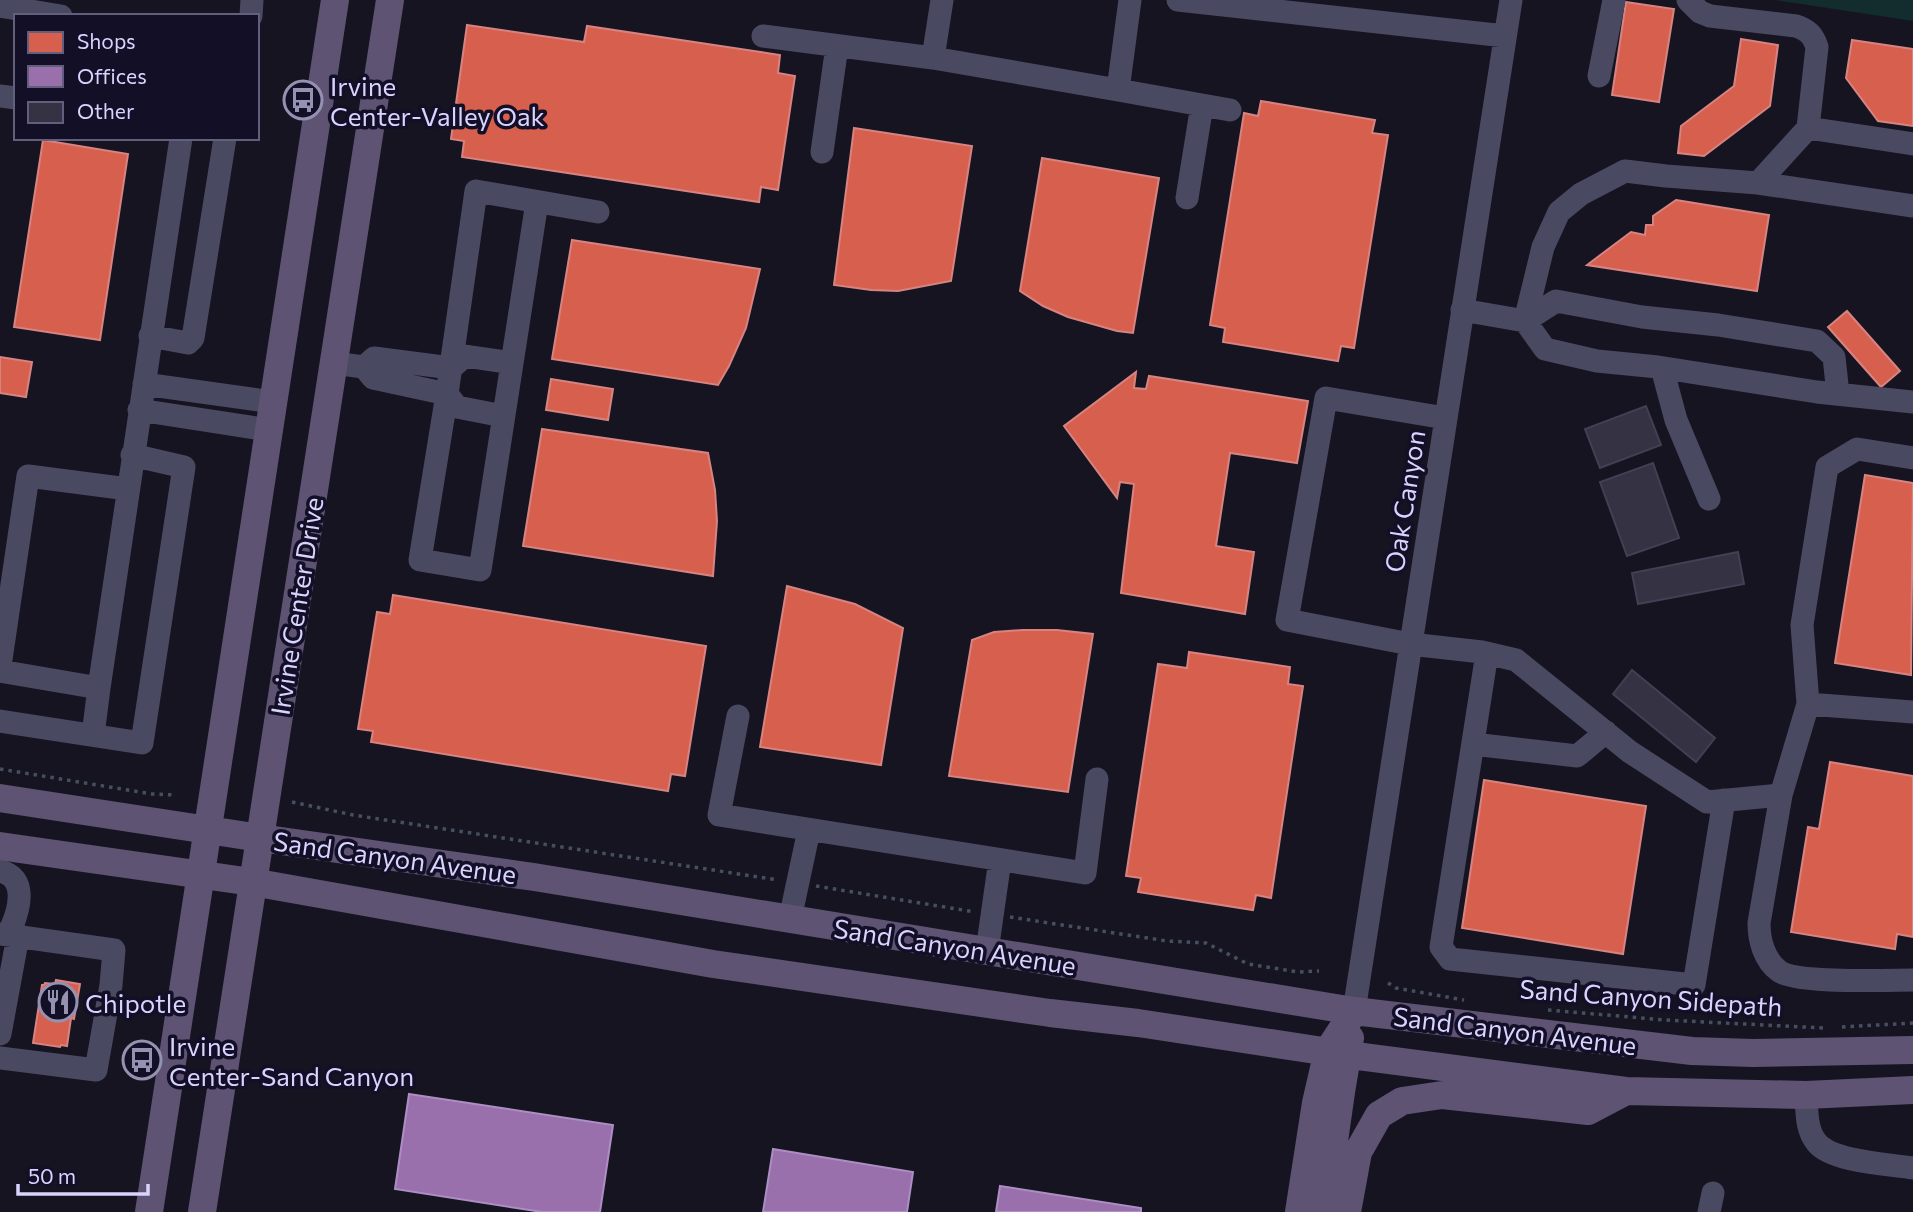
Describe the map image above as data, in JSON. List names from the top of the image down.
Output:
{
  "streets": {
    "main road": ["Irvine Center Drive", "Sand Canyon Avenue"],
    "street": ["Oak Canyon"],
    "path": ["Sand Canyon Sidepath"]
  },
  "crossings": [
    ["Oak Canyon", "Sand Canyon Avenue"],
    ["Irvine Center Drive", "Sand Canyon Avenue"]
  ],
  "places": {
    "bus stop": ["Irvine Center-Valley Oak", "Irvine Center-Sand Canyon"],
    "restaurant": ["Chipotle"]
  },
  "legend": ["Shops", "Offices", "Other"],
  "scale_bar": "50 m"
}
